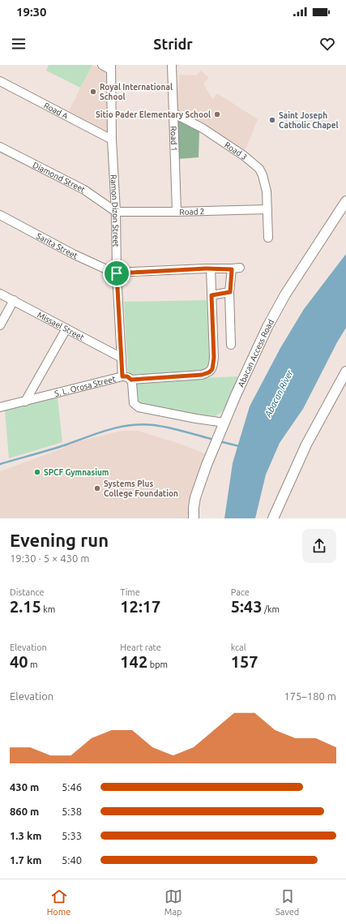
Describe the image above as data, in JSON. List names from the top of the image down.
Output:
{
  "streets": {
    "street": [
      "Road A",
      "Road 1",
      "Road 3",
      "Diamond Street",
      "Ramon Dizon Street",
      "Road 2",
      "Sarita Street",
      "Missael Street",
      "Abacan Access Road",
      "S. L. Orosa Street"
    ]
  },
  "crossings": [
    ["Road A", "Ramon Dizon Street"],
    ["Road 1", "Road 3"],
    ["Road 1", "Road 2"],
    ["Road 3", "Road 2"],
    ["Diamond Street", "Ramon Dizon Street"],
    ["Diamond Street", "Road 2"],
    ["Ramon Dizon Street", "Road 2"],
    ["Ramon Dizon Street", "Sarita Street"],
    ["Ramon Dizon Street", "Missael Street"],
    ["Ramon Dizon Street", "S. L. Orosa Street"]
  ],
  "water": ["Abacan River"],
  "places": [
    "Royal International School",
    "Sitio Pader Elementary School",
    "Saint Joseph Catholic Chapel",
    "SPCF Gymnasium",
    "Systems Plus College Foundation"
  ],
  "page": {
    "status": "19:30",
    "header": "Stridr",
    "heading": ["Evening run", "19:30 · 5 × 430 m"],
    "stats": [
      ["Distance", "2.15 km"],
      ["Time", "12:17"],
      ["Pace", "5:43 /km"],
      ["Elevation", "40 m"],
      ["Heart rate", "142 bpm"],
      ["kcal", "157"]
    ],
    "chart": ["Elevation", "175–180 m"],
    "list": [
      {
        "name": "430 m",
        "note": "5:46"
      },
      {
        "name": "860 m",
        "note": "5:38"
      },
      {
        "name": "1.3 km",
        "note": "5:33"
      },
      {
        "name": "1.7 km",
        "note": "5:40"
      }
    ],
    "tabs": ["Home", "Map", "Saved"]
  }
}
